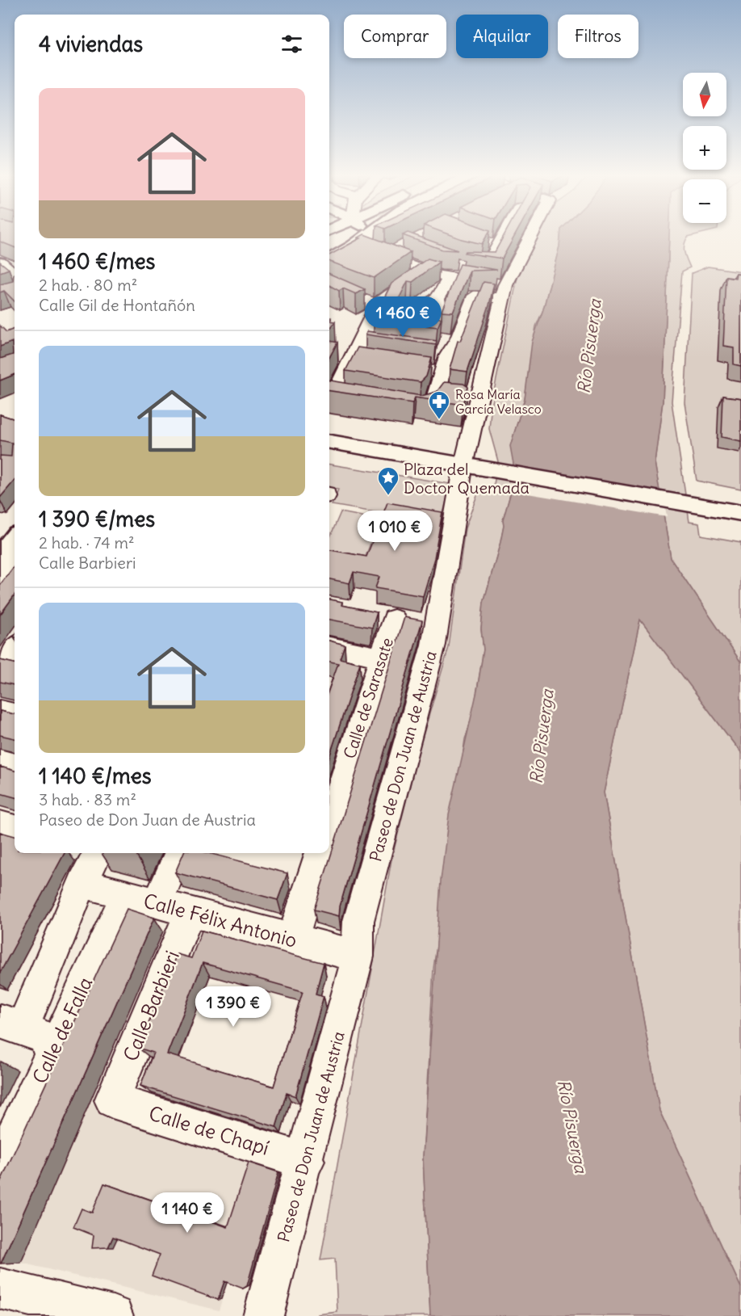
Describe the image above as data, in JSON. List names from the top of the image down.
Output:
{
  "streets": {
    "street": [
      "Calle de Sarasate",
      "Paseo de Don Juan de Austria",
      "Calle Félix Antonio",
      "Calle Barbieri",
      "Calle de Falla",
      "Calle de Chapí"
    ]
  },
  "crossings": [
    ["Calle de Sarasate", "Paseo de Don Juan de Austria"],
    ["Paseo de Don Juan de Austria", "Calle Félix Antonio"],
    ["Paseo de Don Juan de Austria", "Calle de Chapí"],
    ["Calle Félix Antonio", "Calle Barbieri"],
    ["Calle Félix Antonio", "Calle de Falla"],
    ["Calle Barbieri", "Calle de Chapí"]
  ],
  "water": ["Río Pisuerga"],
  "places": {
    "pharmacy": ["Rosa María García Velasco"],
    "place": ["Plaza del Doctor Quemada"]
  },
  "north": "bottom",
  "page": {
    "chip": ["Comprar", "Alquilar", "Filtros"],
    "heading": "4 viviendas",
    "map_buttons": ["+", "−"],
    "list": [
      {
        "name": "1 460 €/mes",
        "note": "2 hab. · 80 m² · Calle Gil de Hontañón"
      },
      {
        "name": "1 390 €/mes",
        "note": "2 hab. · 74 m² · Calle Barbieri"
      },
      {
        "name": "1 140 €/mes",
        "note": "3 hab. · 83 m² · Paseo de Don Juan de Austria"
      }
    ],
    "price": [
      "1 460 €",
      "1 010 €",
      "1 390 €",
      "1 140 €"
    ]
  }
}
